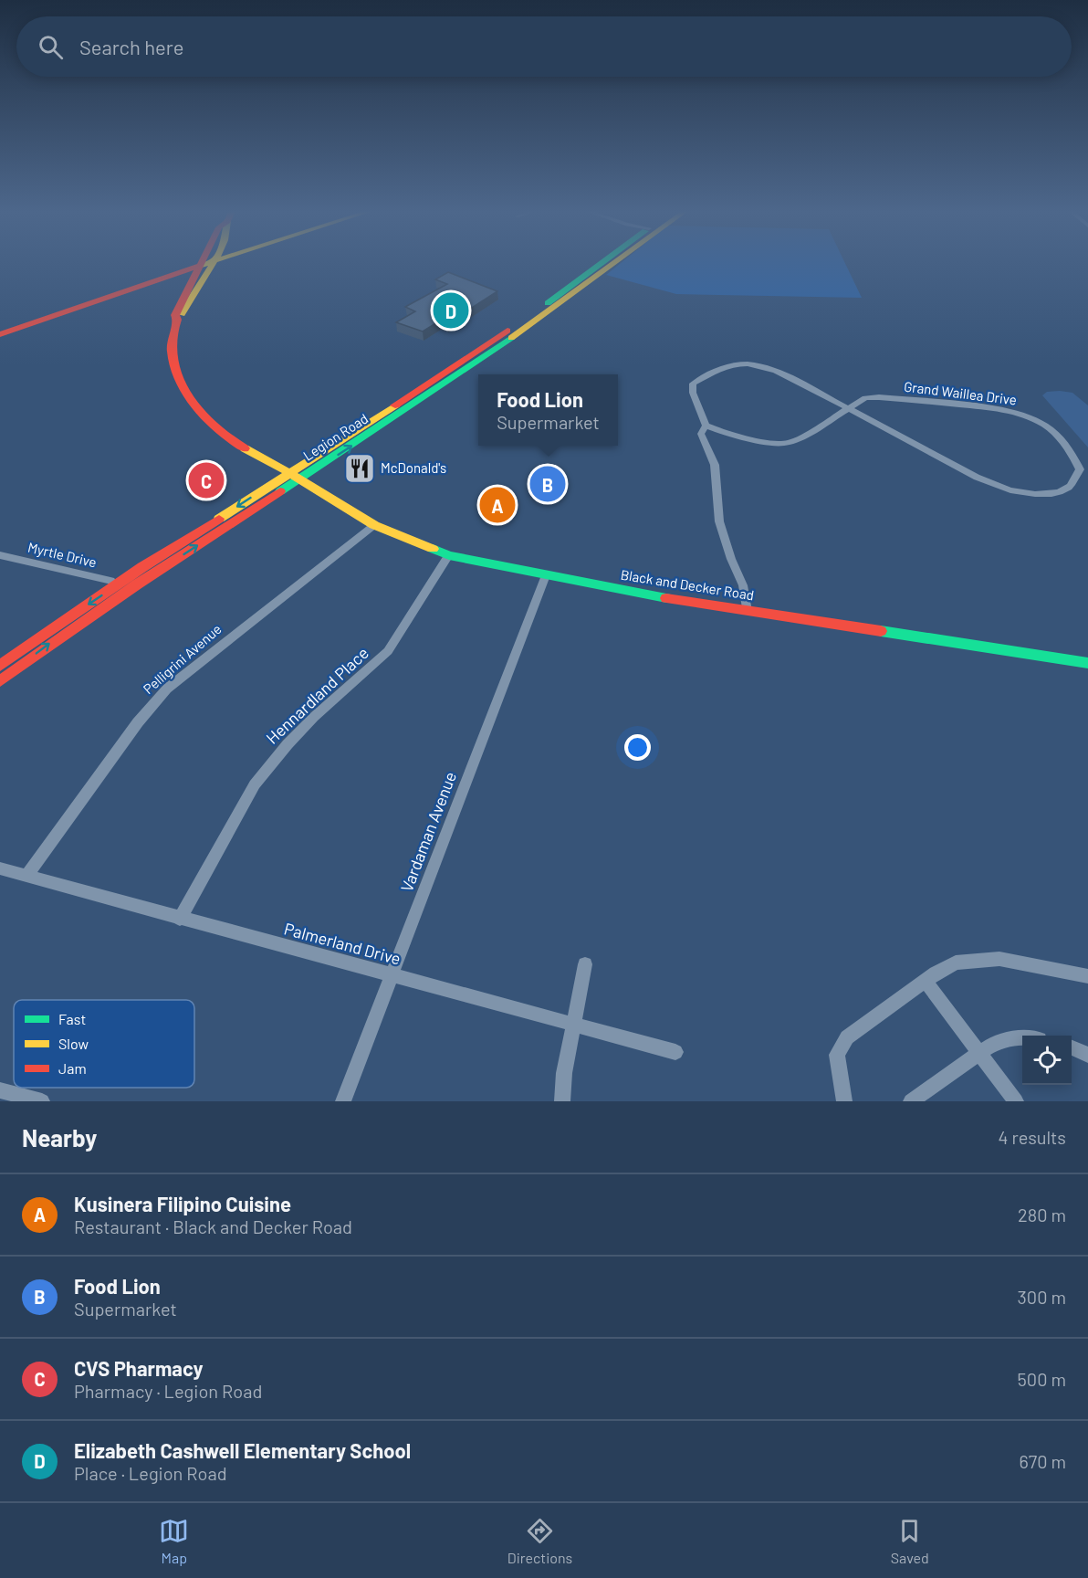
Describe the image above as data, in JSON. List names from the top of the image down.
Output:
{
  "streets": {
    "main road": ["Legion Road", "Black and Decker Road"],
    "street": [
      "Grand Waillea Drive",
      "Myrtle Drive",
      "Pelligrini Avenue",
      "Hennardland Place",
      "Vardaman Avenue",
      "Palmerland Drive"
    ]
  },
  "crossings": [
    ["Legion Road", "Myrtle Drive"],
    ["Legion Road", "Black and Decker Road"],
    ["Black and Decker Road", "Pelligrini Avenue"],
    ["Black and Decker Road", "Hennardland Place"],
    ["Black and Decker Road", "Vardaman Avenue"],
    ["Pelligrini Avenue", "Palmerland Drive"],
    ["Hennardland Place", "Palmerland Drive"],
    ["Vardaman Avenue", "Palmerland Drive"]
  ],
  "places": {
    "restaurant": ["McDonald's"]
  },
  "legend": ["Fast", "Slow", "Jam"],
  "page": {
    "search": "Search here",
    "pins": [
      "D",
      "C",
      "B",
      "A"
    ],
    "popup": ["Food Lion", "Supermarket"],
    "heading": ["Nearby", "4 results"],
    "list": [
      {
        "mark": "A",
        "name": "Kusinera Filipino Cuisine",
        "note": "Restaurant · Black and Decker Road",
        "value": "280 m"
      },
      {
        "mark": "B",
        "name": "Food Lion",
        "note": "Supermarket",
        "value": "300 m"
      },
      {
        "mark": "C",
        "name": "CVS Pharmacy",
        "note": "Pharmacy · Legion Road",
        "value": "500 m"
      },
      {
        "mark": "D",
        "name": "Elizabeth Cashwell Elementary School",
        "note": "Place · Legion Road",
        "value": "670 m"
      }
    ],
    "nav": ["Map", "Directions", "Saved"]
  }
}
